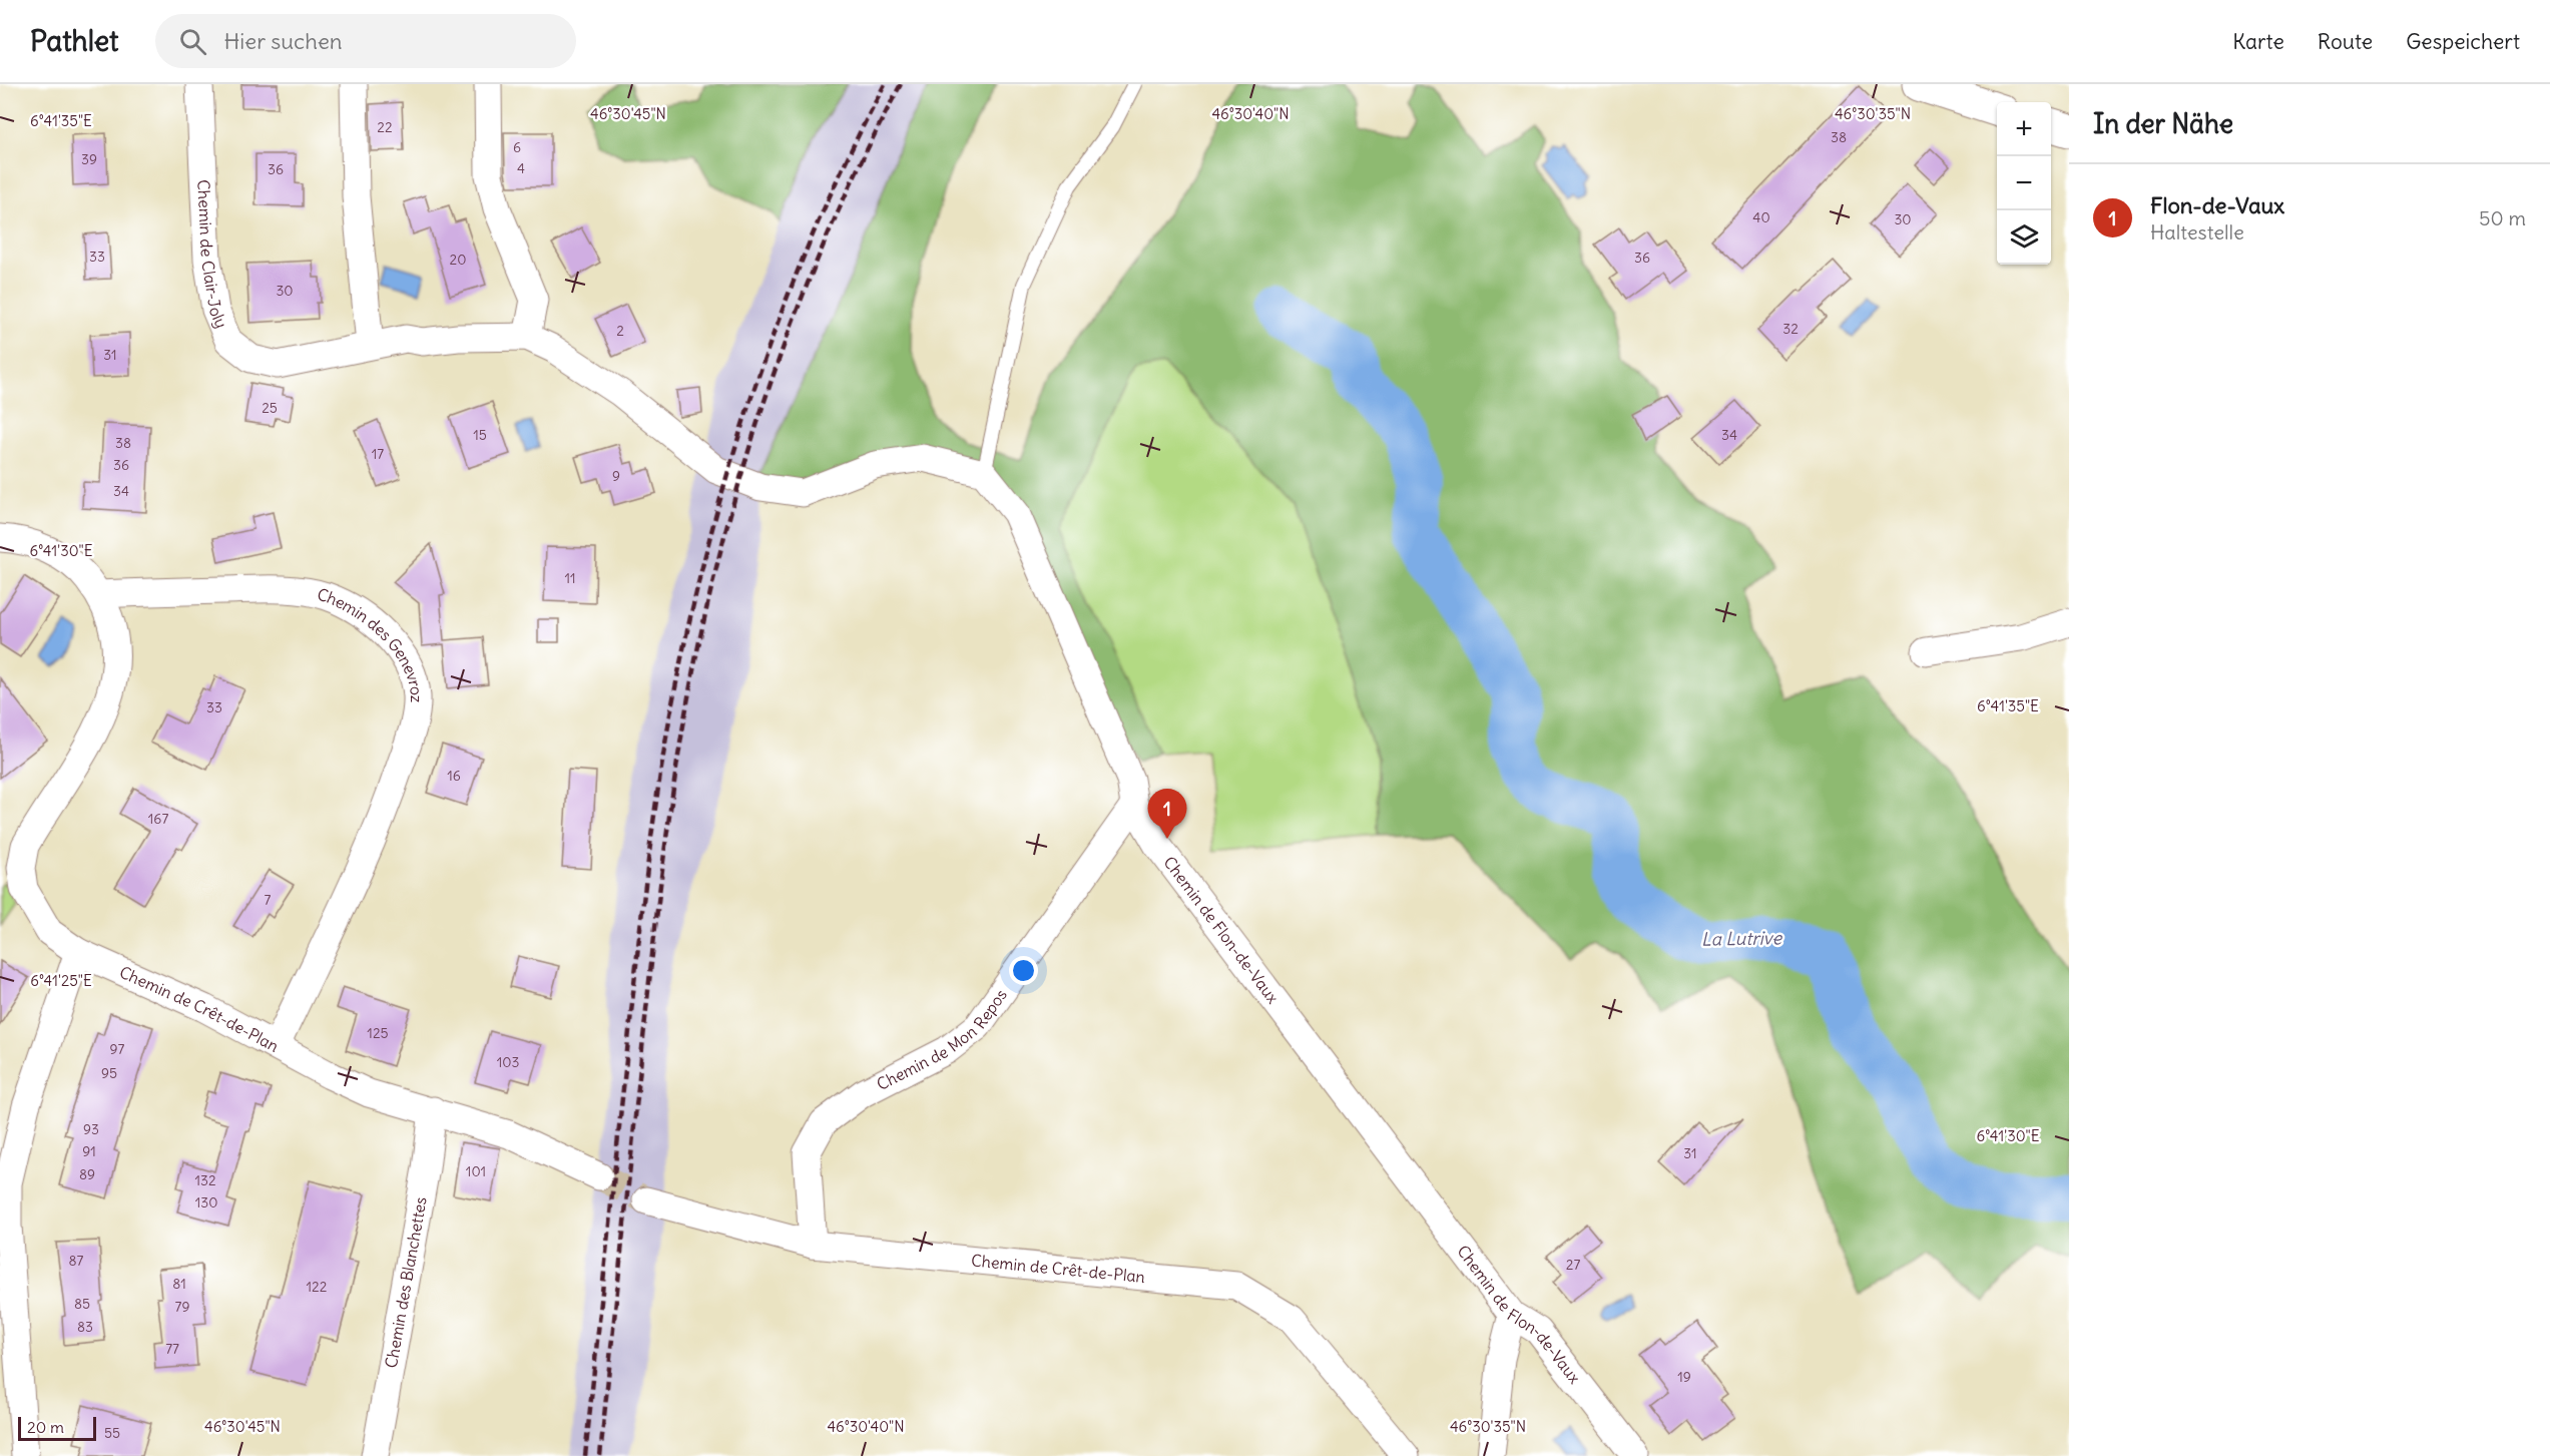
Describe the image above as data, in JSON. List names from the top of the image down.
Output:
{
  "streets": {
    "street": [
      "Chemin de Clair-Joly",
      "Chemin des Genevroz",
      "Chemin de Flon-de-Vaux",
      "Chemin de Crêt-de-Plan",
      "Chemin de Mon Repos",
      "Chemin des Blanchettes"
    ]
  },
  "crossings": [
    ["Chemin de Clair-Joly", "Chemin de Flon-de-Vaux"],
    ["Chemin des Genevroz", "Chemin de Crêt-de-Plan"],
    ["Chemin de Flon-de-Vaux", "Chemin de Mon Repos"],
    ["Chemin de Crêt-de-Plan", "Chemin de Mon Repos"],
    ["Chemin de Crêt-de-Plan", "Chemin des Blanchettes"]
  ],
  "water": ["La Lutrive"],
  "house_numbers": [
    "22",
    "38",
    "6",
    "39",
    "4",
    "36",
    "40",
    "30",
    "33",
    "36",
    "20",
    "30",
    "32",
    "2",
    "31",
    "25",
    "15",
    "34",
    "38",
    "17",
    "36",
    "9",
    "34",
    "11",
    "33",
    "16",
    "167",
    "7",
    "125",
    "97",
    "103",
    "95",
    "93",
    "91",
    "31",
    "101",
    "89",
    "132",
    "130",
    "87",
    "27",
    "81",
    "122",
    "85",
    "79",
    "83",
    "77",
    "19",
    "55"
  ],
  "scale_bar": "20 m",
  "page": {
    "header": "Pathlet",
    "search": "Hier suchen",
    "nav": ["Karte", "Route", "Gespeichert"],
    "heading": "In der Nähe",
    "map_buttons": ["+", "−"],
    "list": [
      {
        "mark": "1",
        "name": "Flon-de-Vaux",
        "note": "Haltestelle",
        "value": "50 m"
      }
    ],
    "pins": "1",
    "scale": "20 m"
  },
  "coordinates": [
    "46°30'45\"N",
    "46°30'40\"N",
    "46°30'35\"N",
    "6°41'35\"E",
    "6°41'30\"E",
    "6°41'25\"E"
  ]
}
